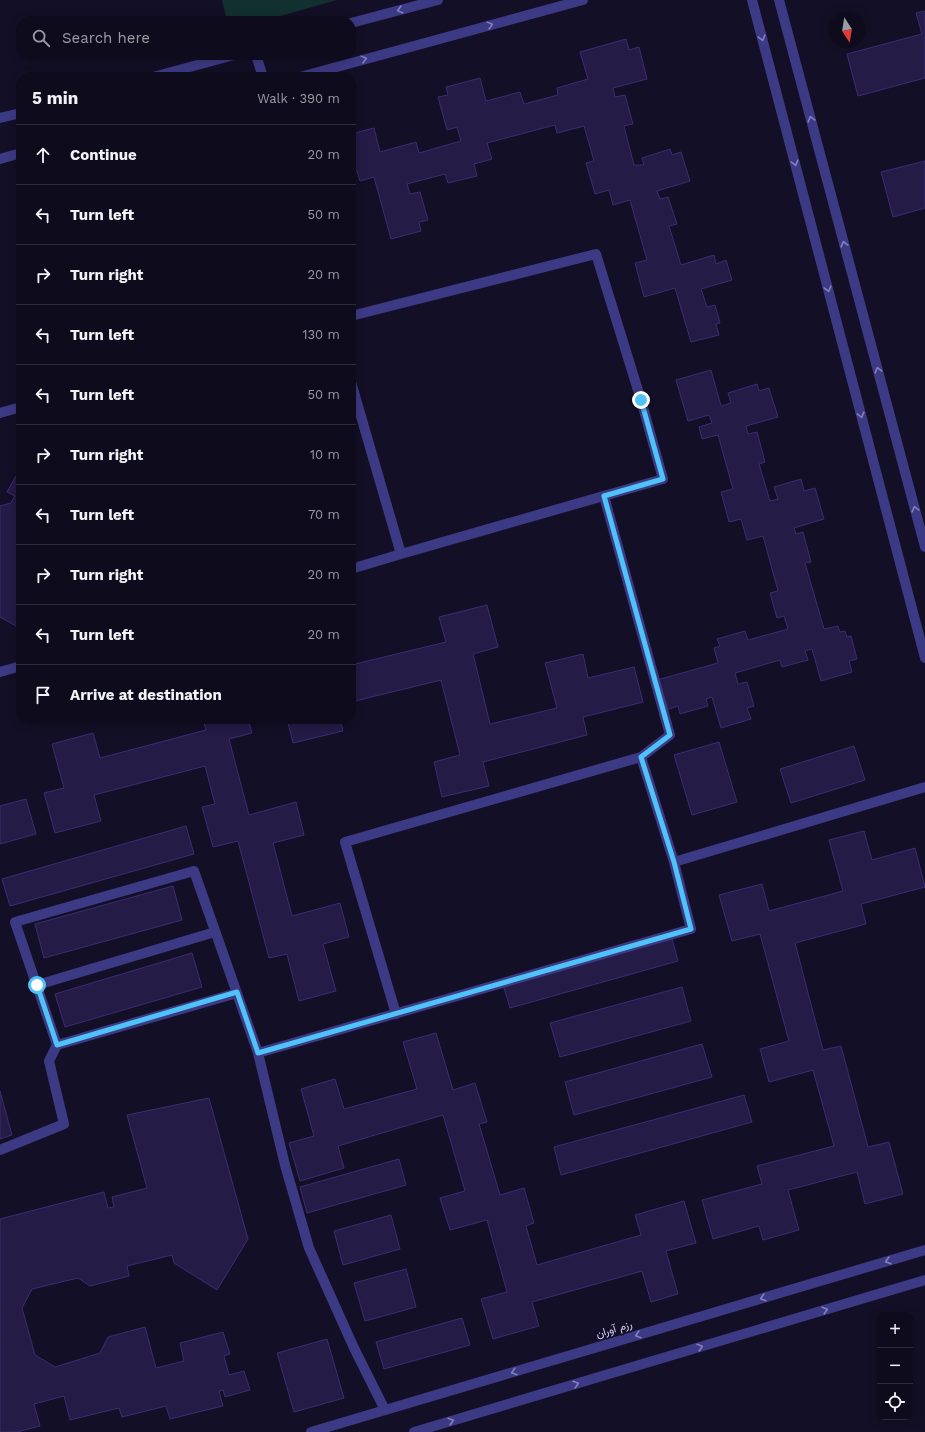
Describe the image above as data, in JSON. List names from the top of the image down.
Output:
{
  "streets": {
    "street": ["رزم آوران"]
  },
  "north": "bottom",
  "page": {
    "search": "Search here",
    "heading": ["5 min", "Walk · 390 m"],
    "list": [
      ["Continue", "20 m"],
      ["Turn left", "50 m"],
      ["Turn right", "20 m"],
      ["Turn left", "130 m"],
      ["Turn left", "50 m"],
      ["Turn right", "10 m"],
      ["Turn left", "70 m"],
      ["Turn right", "20 m"],
      ["Turn left", "20 m"],
      "Arrive at destination"
    ],
    "map_buttons": ["+", "−"]
  }
}
